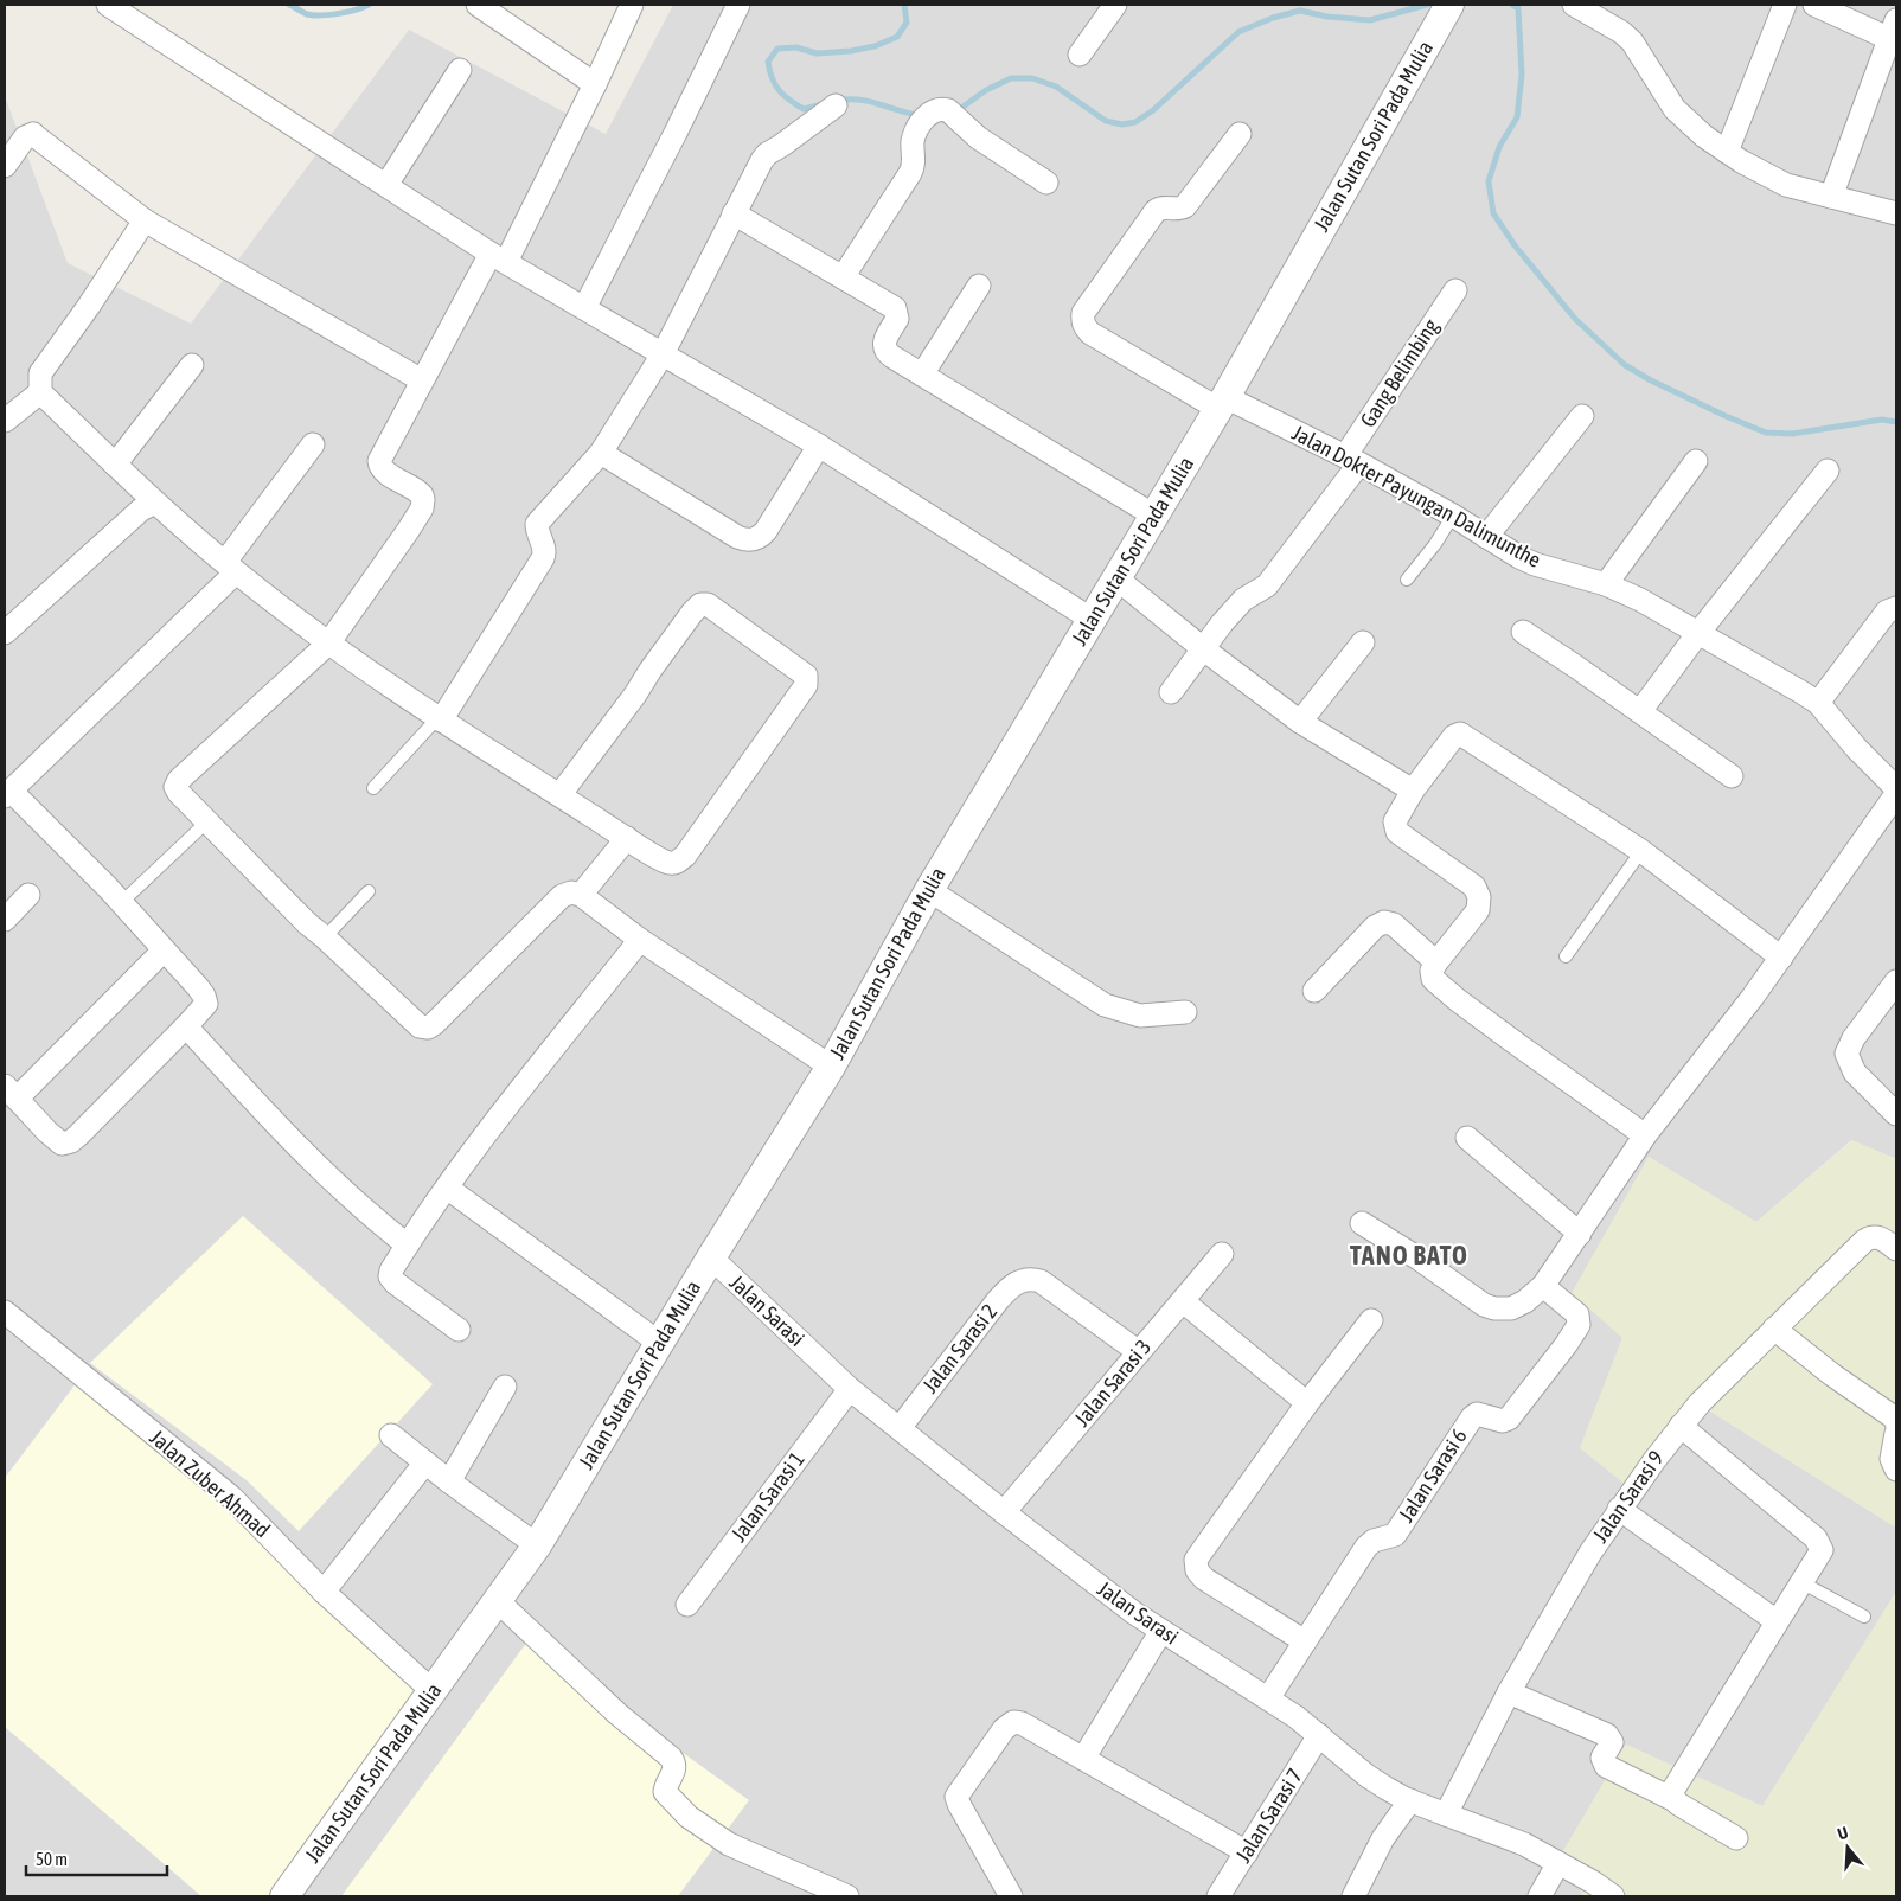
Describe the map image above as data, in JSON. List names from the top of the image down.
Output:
{
  "streets": {
    "street": [
      "Jalan Sutan Sori Pada Mulia",
      "Gang Belimbing",
      "Jalan Dokter Payungan Dalimunthe",
      "Jalan Sarasi",
      "Jalan Sarasi 2",
      "Jalan Sarasi 3",
      "Jalan Sarasi 6",
      "Jalan Zuber Ahmad",
      "Jalan Sarasi 1",
      "Jalan Sarasi 9",
      "Jalan Sarasi 7"
    ]
  },
  "crossings": [
    ["Jalan Sutan Sori Pada Mulia", "Jalan Dokter Payungan Dalimunthe"],
    ["Jalan Sutan Sori Pada Mulia", "Jalan Sarasi"],
    ["Jalan Sutan Sori Pada Mulia", "Jalan Zuber Ahmad"],
    ["Gang Belimbing", "Jalan Dokter Payungan Dalimunthe"],
    ["Jalan Sarasi", "Jalan Sarasi 2"],
    ["Jalan Sarasi", "Jalan Sarasi 3"],
    ["Jalan Sarasi", "Jalan Sarasi 6"],
    ["Jalan Sarasi", "Jalan Sarasi 1"],
    ["Jalan Sarasi", "Jalan Sarasi 9"],
    ["Jalan Sarasi", "Jalan Sarasi 7"],
    ["Jalan Sarasi 2", "Jalan Sarasi 3"]
  ],
  "districts": ["TANO BATO"],
  "scale_bar": "50 m",
  "north": "top"
}
